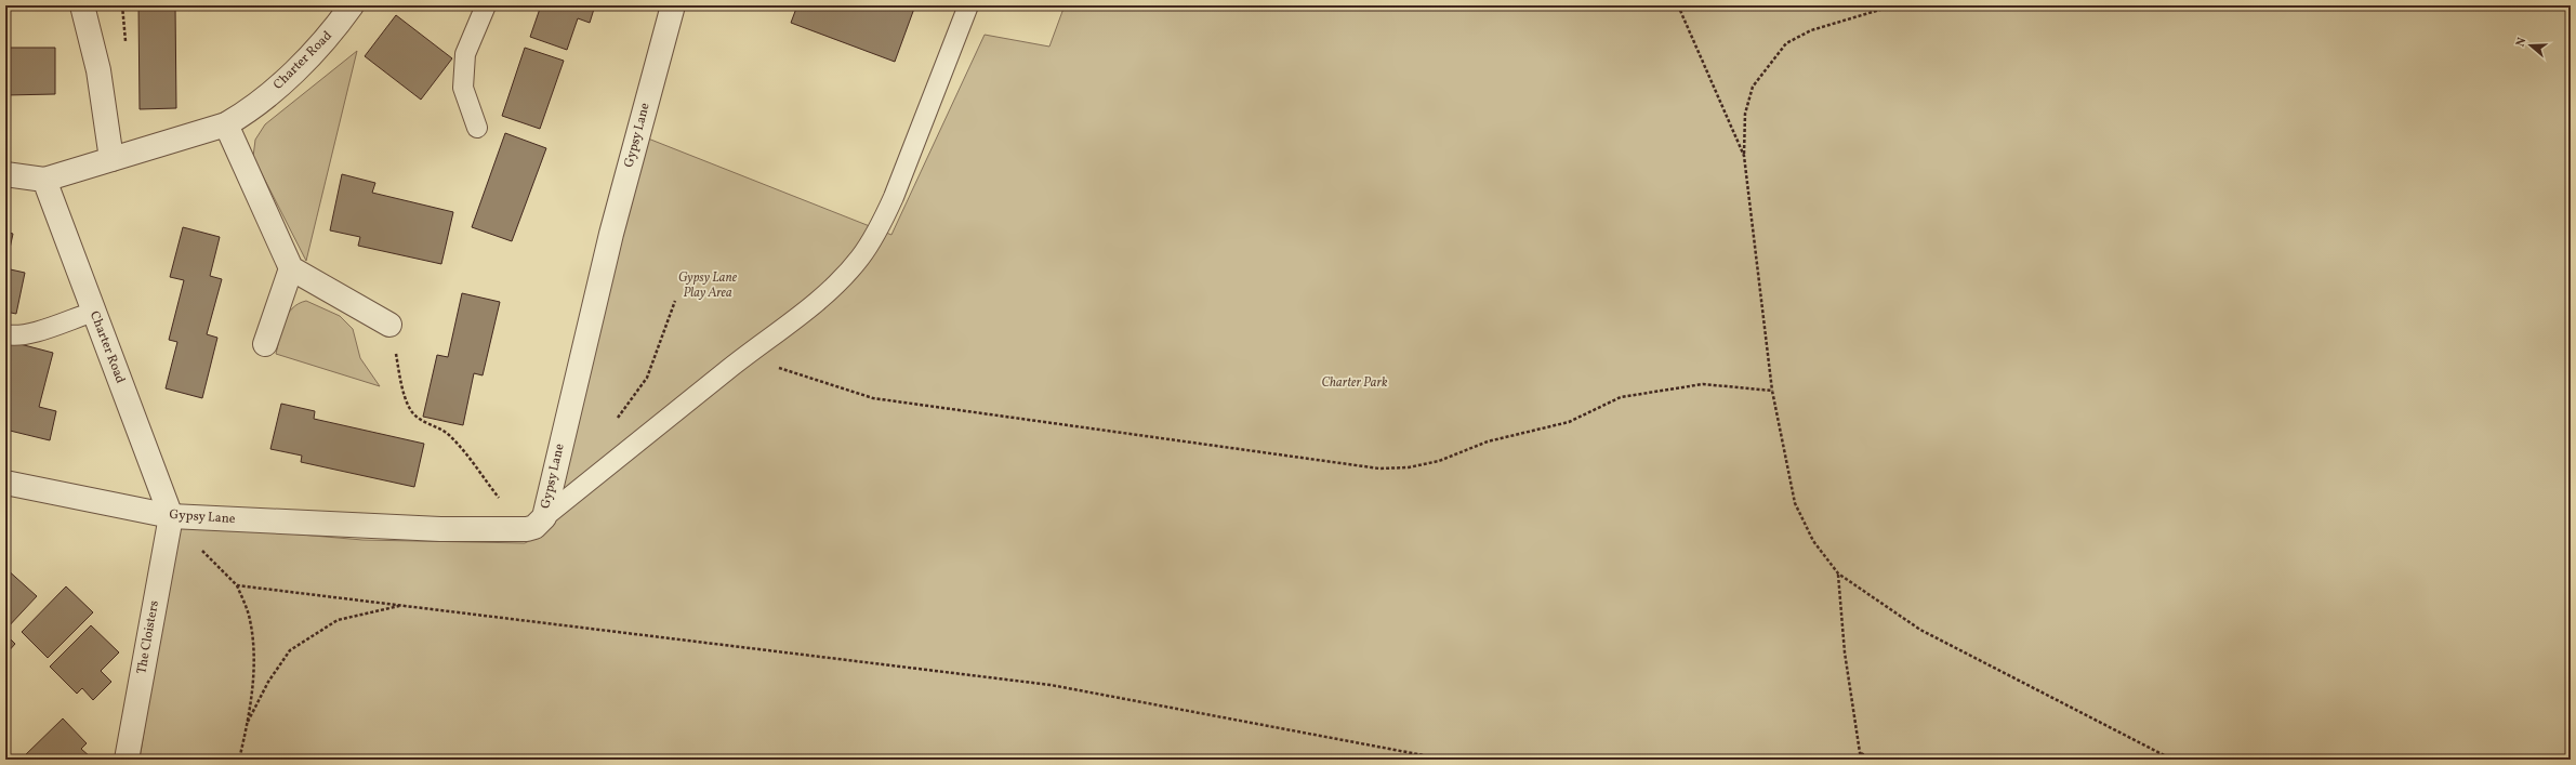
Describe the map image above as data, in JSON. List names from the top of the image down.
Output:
{
  "streets": {
    "street": ["Charter Road", "Gypsy Lane", "The Cloisters"]
  },
  "crossings": [
    ["Charter Road", "Gypsy Lane"],
    ["Charter Road", "The Cloisters"],
    ["Gypsy Lane", "The Cloisters"]
  ],
  "parks": ["Gypsy Lane Play Area", "Charter Park"],
  "north": "left"
}
